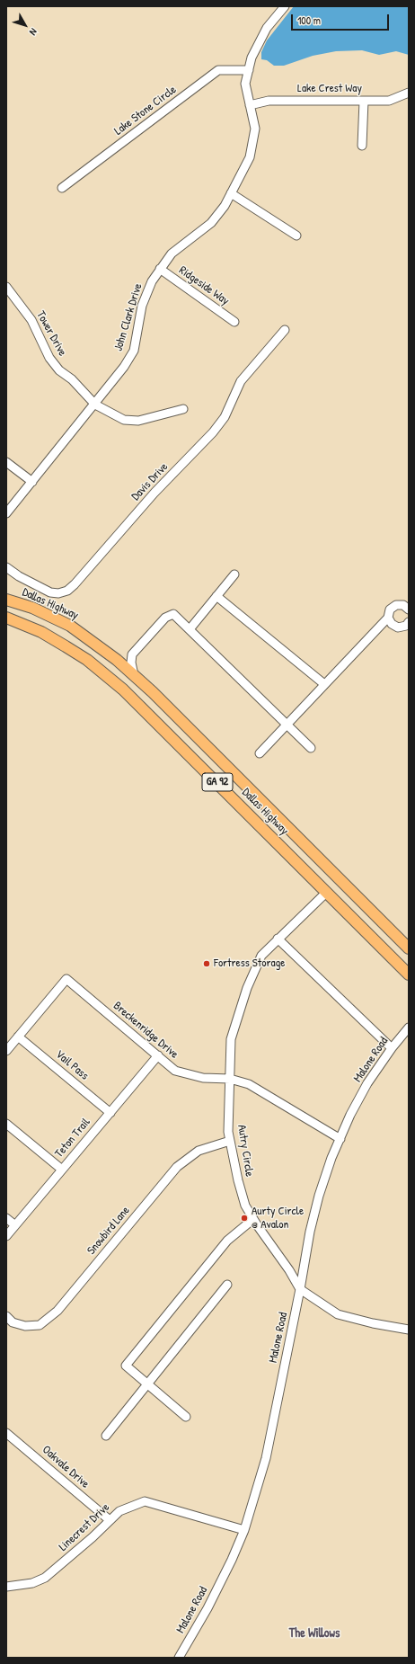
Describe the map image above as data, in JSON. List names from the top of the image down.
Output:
{
  "streets": {
    "main road": ["Dallas Highway", "GA 92"],
    "street": [
      "Lake Crest Way",
      "Lake Stone Circle",
      "Ridgeside Way",
      "John Clark Drive",
      "Tower Drive",
      "Davis Drive",
      "Breckenridge Drive",
      "Malone Road",
      "Vail Pass",
      "Teton Trail",
      "Autry Circle",
      "Snowbird Lane",
      "Oakvale Drive",
      "Linecrest Drive"
    ]
  },
  "crossings": [
    ["Lake Crest Way", "John Clark Drive"],
    ["Lake Stone Circle", "John Clark Drive"],
    ["Ridgeside Way", "John Clark Drive"],
    ["John Clark Drive", "Tower Drive"],
    ["Dallas Highway", "Autry Circle"],
    ["Breckenridge Drive", "Malone Road"],
    ["Breckenridge Drive", "Vail Pass"],
    ["Breckenridge Drive", "Teton Trail"],
    ["Breckenridge Drive", "Autry Circle"],
    ["Malone Road", "Autry Circle"],
    ["Malone Road", "Linecrest Drive"],
    ["Vail Pass", "Teton Trail"],
    ["Autry Circle", "Snowbird Lane"],
    ["Oakvale Drive", "Linecrest Drive"]
  ],
  "districts": ["The Willows"],
  "places": ["Fortress Storage", "Aurty Circle @ Avalon"],
  "scale_bar": "100 m",
  "north": "bottom right"
}
